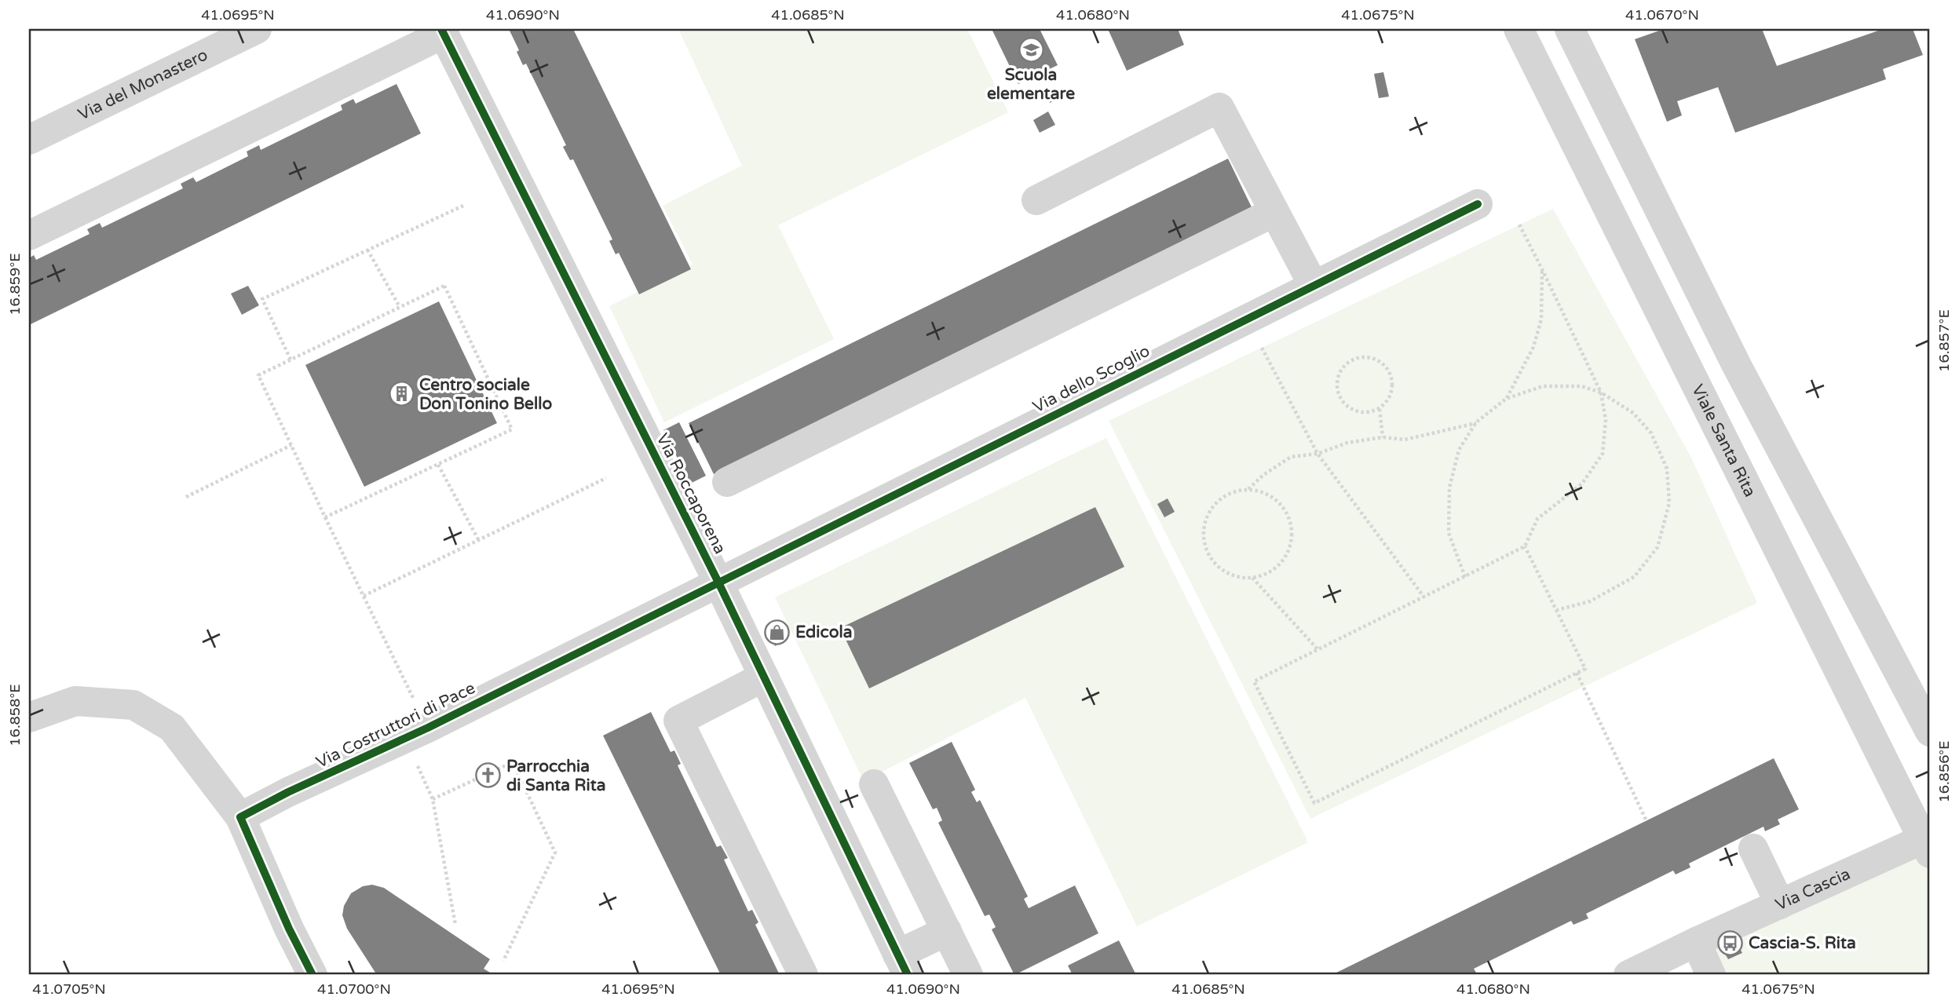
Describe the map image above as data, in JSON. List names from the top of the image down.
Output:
{
  "streets": {
    "street": [
      "Via del Monastero",
      "Via dello Scoglio",
      "Viale Santa Rita",
      "Via Roccaporena",
      "Via Costruttori di Pace",
      "Via Cascia"
    ]
  },
  "crossings": [
    ["Via dello Scoglio", "Via Roccaporena"],
    ["Via dello Scoglio", "Via Costruttori di Pace"],
    ["Viale Santa Rita", "Via Cascia"],
    ["Via Roccaporena", "Via Costruttori di Pace"]
  ],
  "places": {
    "school or university": ["Scuola elementare"],
    "building": ["Centro sociale Don Tonino Bello"],
    "shop": ["Edicola"],
    "church": ["Parrocchia di Santa Rita"],
    "bus stop": ["Cascia-S. Rita"]
  },
  "coordinates": [
    "41.0695°N",
    "41.0690°N",
    "41.0685°N",
    "41.0680°N",
    "41.0675°N",
    "41.0670°N",
    "16.859°E",
    "16.857°E",
    "16.858°E",
    "16.856°E",
    "41.0705°N",
    "41.0700°N"
  ]
}
